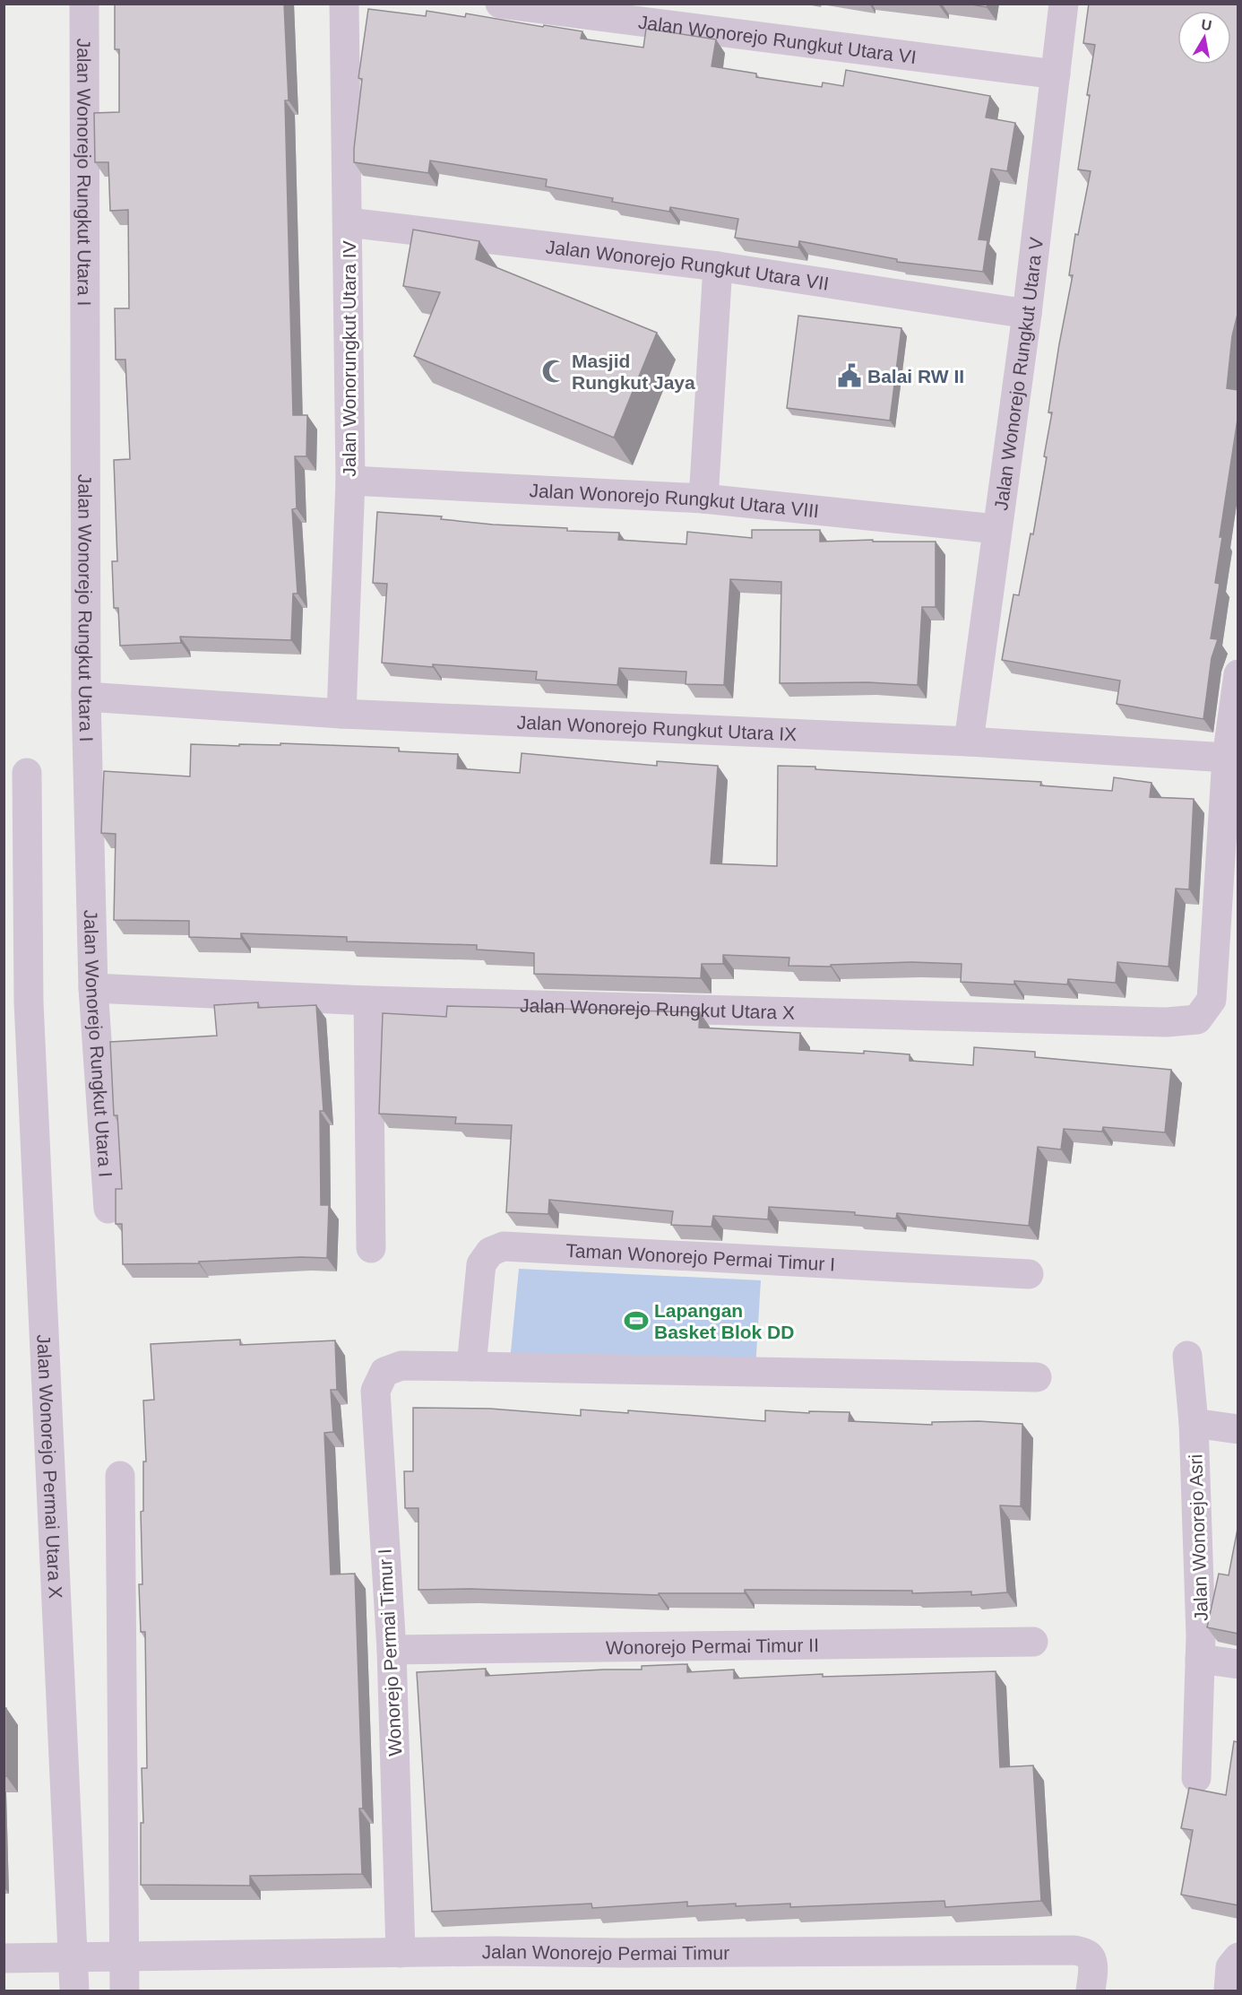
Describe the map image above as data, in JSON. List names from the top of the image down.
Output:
{
  "streets": {
    "street": [
      "Jalan Wonorejo Rungkut Utara VI",
      "Jalan Wonorejo Rungkut Utara I",
      "Jalan Wonorejo Rungkut Utara VII",
      "Jalan Wonorungkut Utara IV",
      "Jalan Wonorejo Rungkut Utara V",
      "Jalan Wonorejo Rungkut Utara VIII",
      "Jalan Wonorejo Rungkut Utara IX",
      "Jalan Wonorejo Rungkut Utara X",
      "Taman Wonorejo Permai Timur I",
      "Jalan Wonorejo Permai Utara X",
      "Jalan Wonorejo Asri",
      "Wonorejo Permai Timur II",
      "Wonorejo Permai Timur I",
      "Jalan Wonorejo Permai Timur"
    ]
  },
  "crossings": [
    ["Jalan Wonorejo Rungkut Utara VI", "Jalan Wonorejo Rungkut Utara V"],
    ["Jalan Wonorejo Rungkut Utara I", "Jalan Wonorejo Rungkut Utara IX"],
    ["Jalan Wonorejo Rungkut Utara I", "Jalan Wonorejo Rungkut Utara X"],
    ["Jalan Wonorejo Rungkut Utara VII", "Jalan Wonorungkut Utara IV"],
    ["Jalan Wonorejo Rungkut Utara VII", "Jalan Wonorejo Rungkut Utara V"],
    ["Jalan Wonorungkut Utara IV", "Jalan Wonorejo Rungkut Utara VIII"],
    ["Jalan Wonorungkut Utara IV", "Jalan Wonorejo Rungkut Utara IX"],
    ["Jalan Wonorejo Rungkut Utara V", "Jalan Wonorejo Rungkut Utara VIII"],
    ["Jalan Wonorejo Rungkut Utara V", "Jalan Wonorejo Rungkut Utara IX"],
    ["Jalan Wonorejo Rungkut Utara IX", "Jalan Wonorejo Rungkut Utara X"],
    ["Taman Wonorejo Permai Timur I", "Wonorejo Permai Timur I"],
    ["Jalan Wonorejo Permai Utara X", "Jalan Wonorejo Permai Timur"],
    ["Wonorejo Permai Timur II", "Wonorejo Permai Timur I"],
    ["Wonorejo Permai Timur I", "Jalan Wonorejo Permai Timur"]
  ],
  "places": {
    "mosque": ["Masjid Rungkut Jaya"],
    "public building": ["Balai RW II"],
    "sports": ["Lapangan Basket Blok DD"]
  },
  "north": "top"
}
